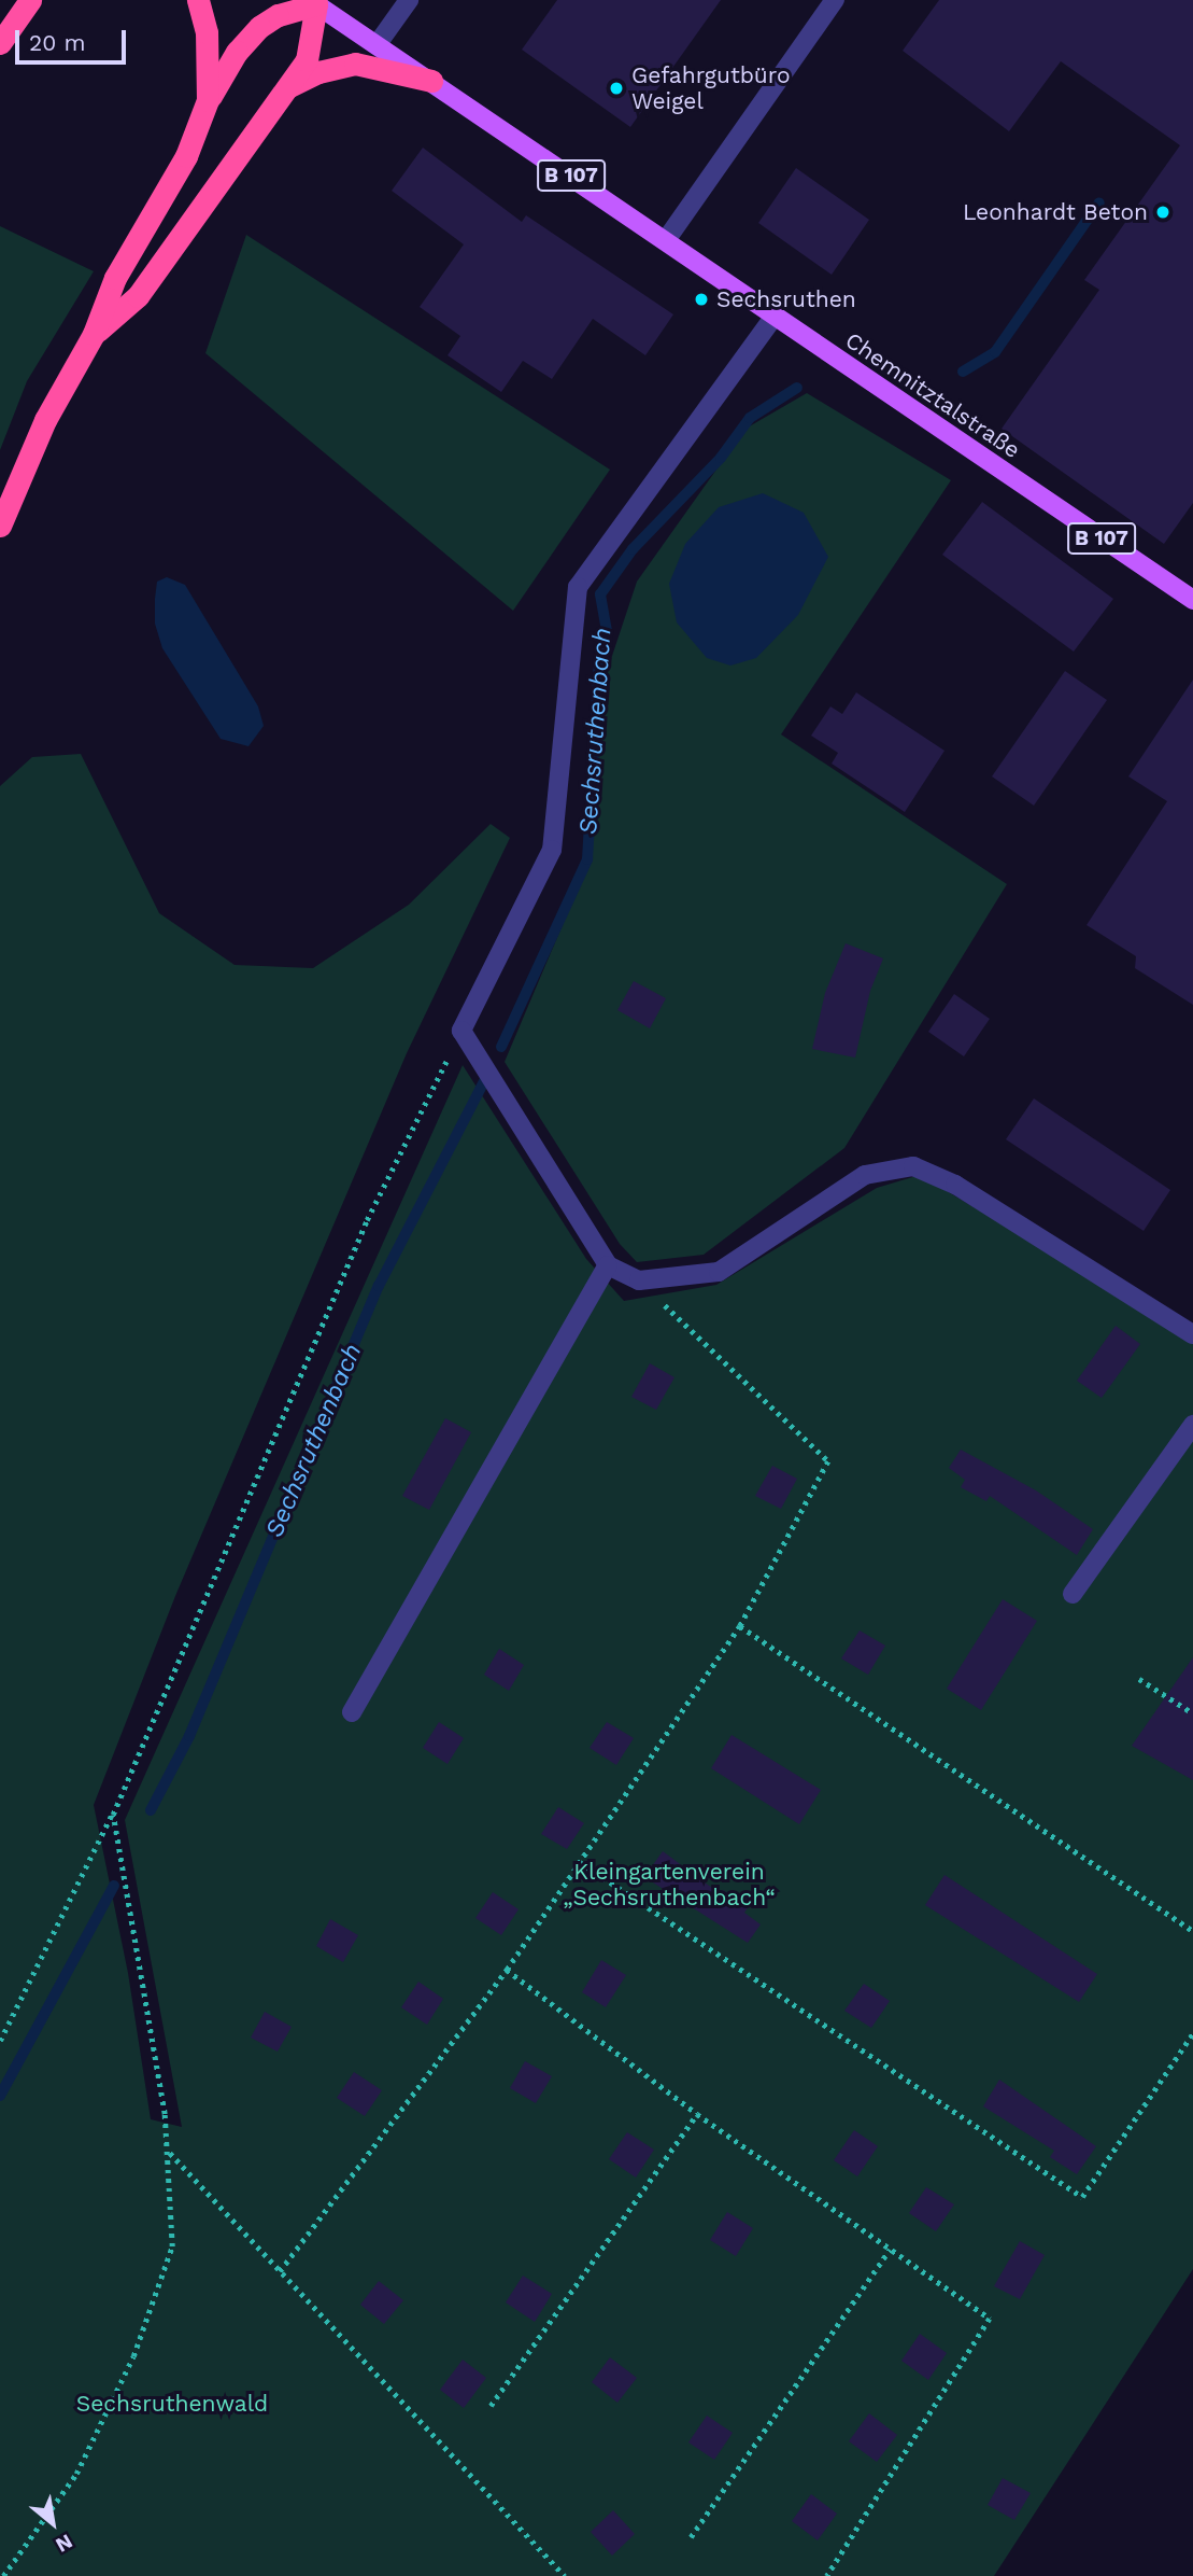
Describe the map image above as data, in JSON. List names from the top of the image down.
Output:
{
  "streets": {
    "main road": ["B 107", "Chemnitztalstraße"]
  },
  "water": ["Sechsruthenbach"],
  "parks": ["Kleingartenverein „Sechsruthenbach“", "Sechsruthenwald"],
  "places": ["Gefahrgutbüro Weigel", "Leonhardt Beton", "Sechsruthen"],
  "scale_bar": "20 m",
  "north": "bottom right"
}
